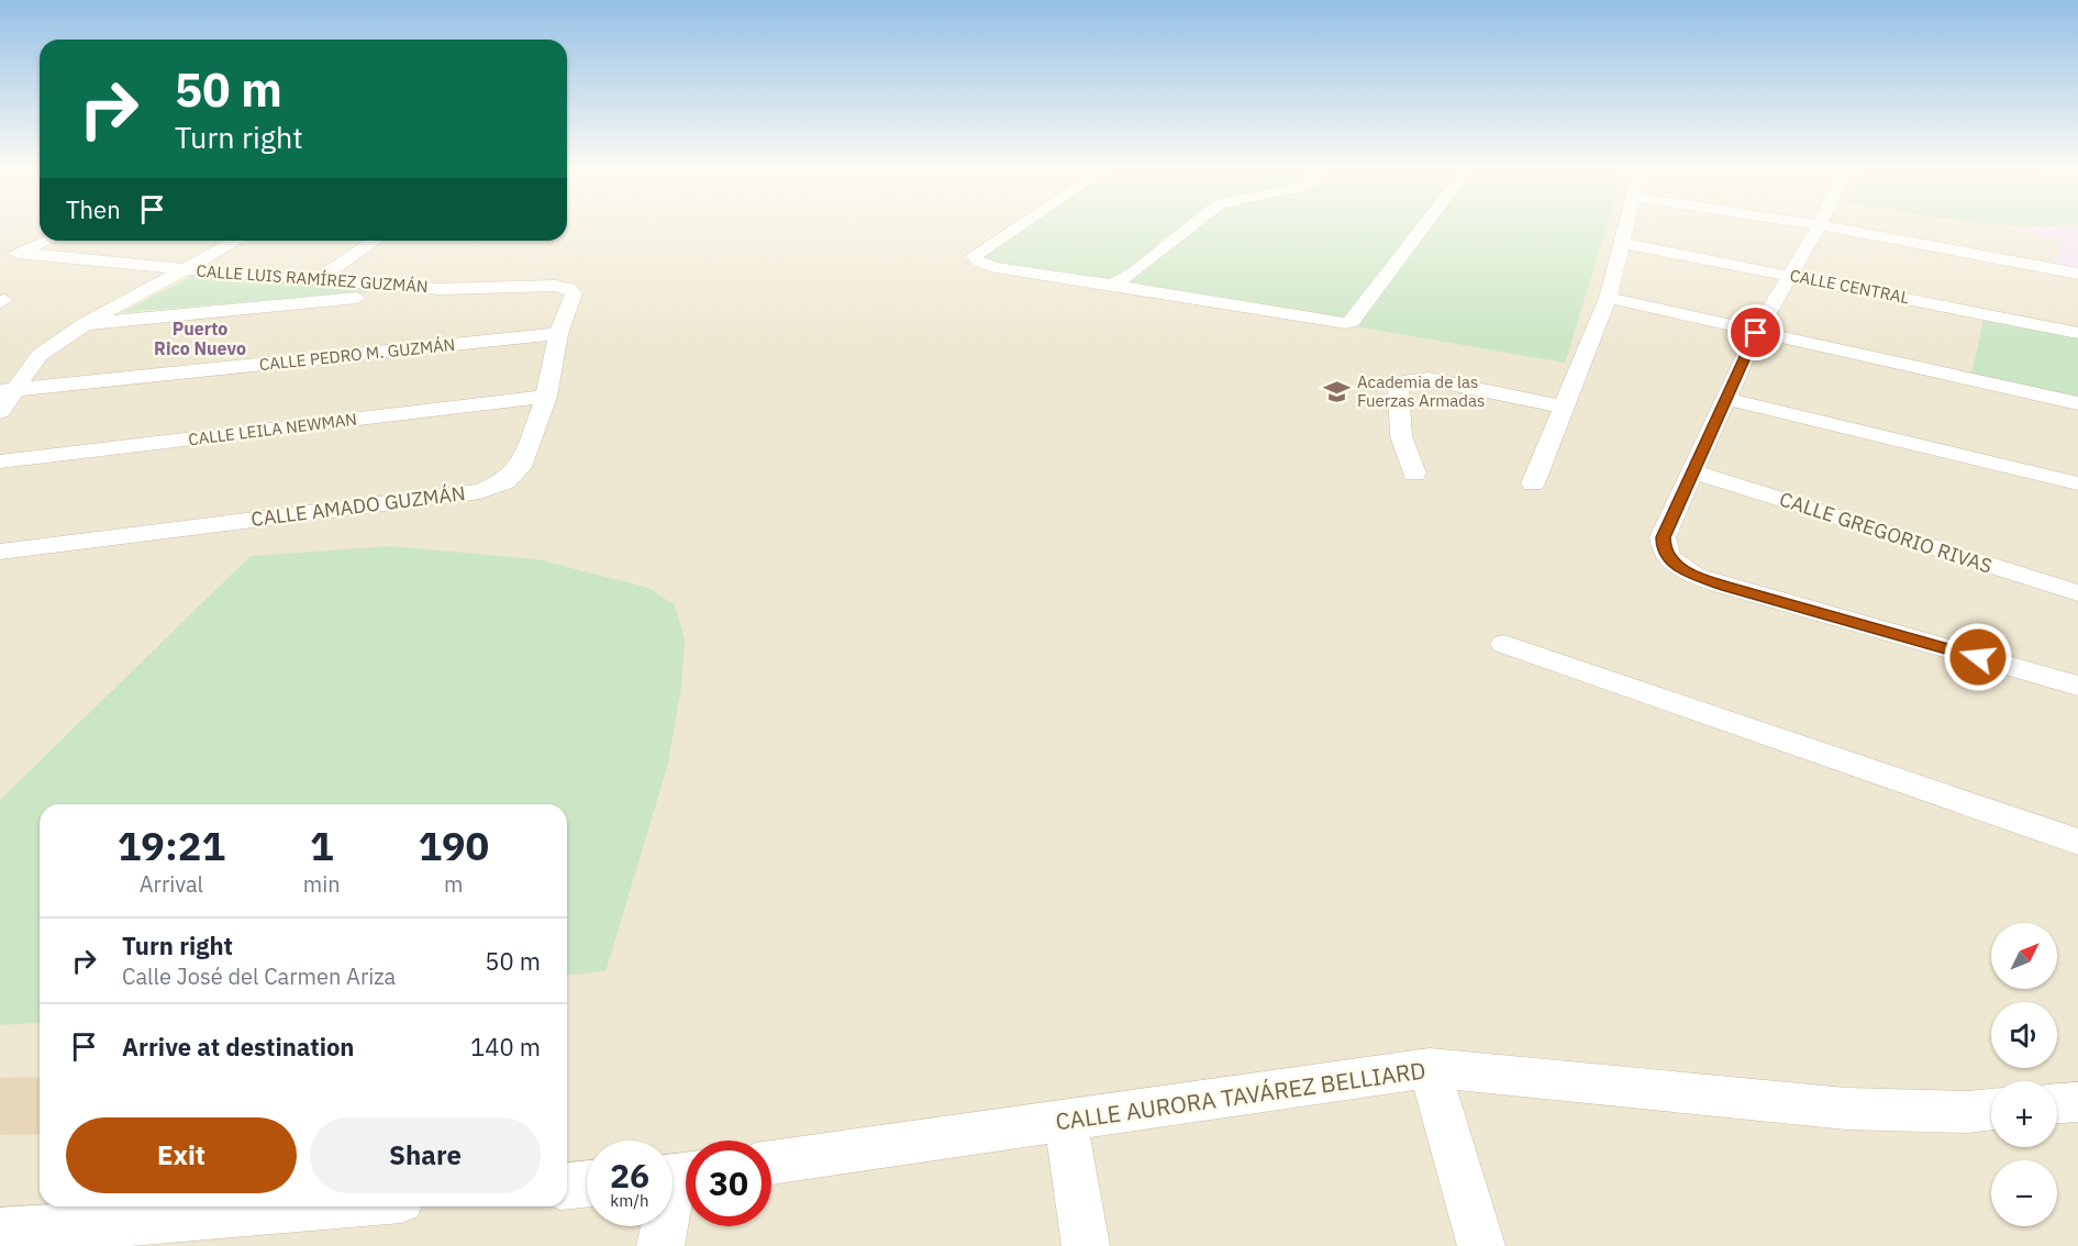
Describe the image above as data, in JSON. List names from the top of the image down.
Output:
{
  "streets": {
    "street": [
      "CALLE LUIS RAMÍREZ GUZMÁN",
      "CALLE CENTRAL",
      "CALLE PEDRO M. GUZMÁN",
      "CALLE LEILA NEWMAN",
      "CALLE AMADO GUZMÁN",
      "CALLE GREGORIO RIVAS",
      "CALLE AURORA TAVÁREZ BELLIARD"
    ]
  },
  "crossings": [
    ["CALLE LUIS RAMÍREZ GUZMÁN", "CALLE AMADO GUZMÁN"],
    ["CALLE PEDRO M. GUZMÁN", "CALLE AMADO GUZMÁN"],
    ["CALLE LEILA NEWMAN", "CALLE AMADO GUZMÁN"]
  ],
  "districts": ["Puerto Rico Nuevo"],
  "places": {
    "school or university": ["Academia de las Fuerzas Armadas"]
  },
  "north": "top right",
  "page": {
    "turn": ["50 m", "Turn right"],
    "then": "Then",
    "eta": [
      "19:21",
      "Arrival",
      "1",
      "min",
      "190",
      "m"
    ],
    "list": [
      {
        "name": "Turn right",
        "note": "Calle José del Carmen Ariza",
        "value": "50 m"
      },
      {
        "name": "Arrive at destination",
        "value": "140 m"
      }
    ],
    "map_buttons": ["+", "−"],
    "buttons": ["Exit", "Share"],
    "speed": "26 km/h",
    "limit": "30"
  }
}
